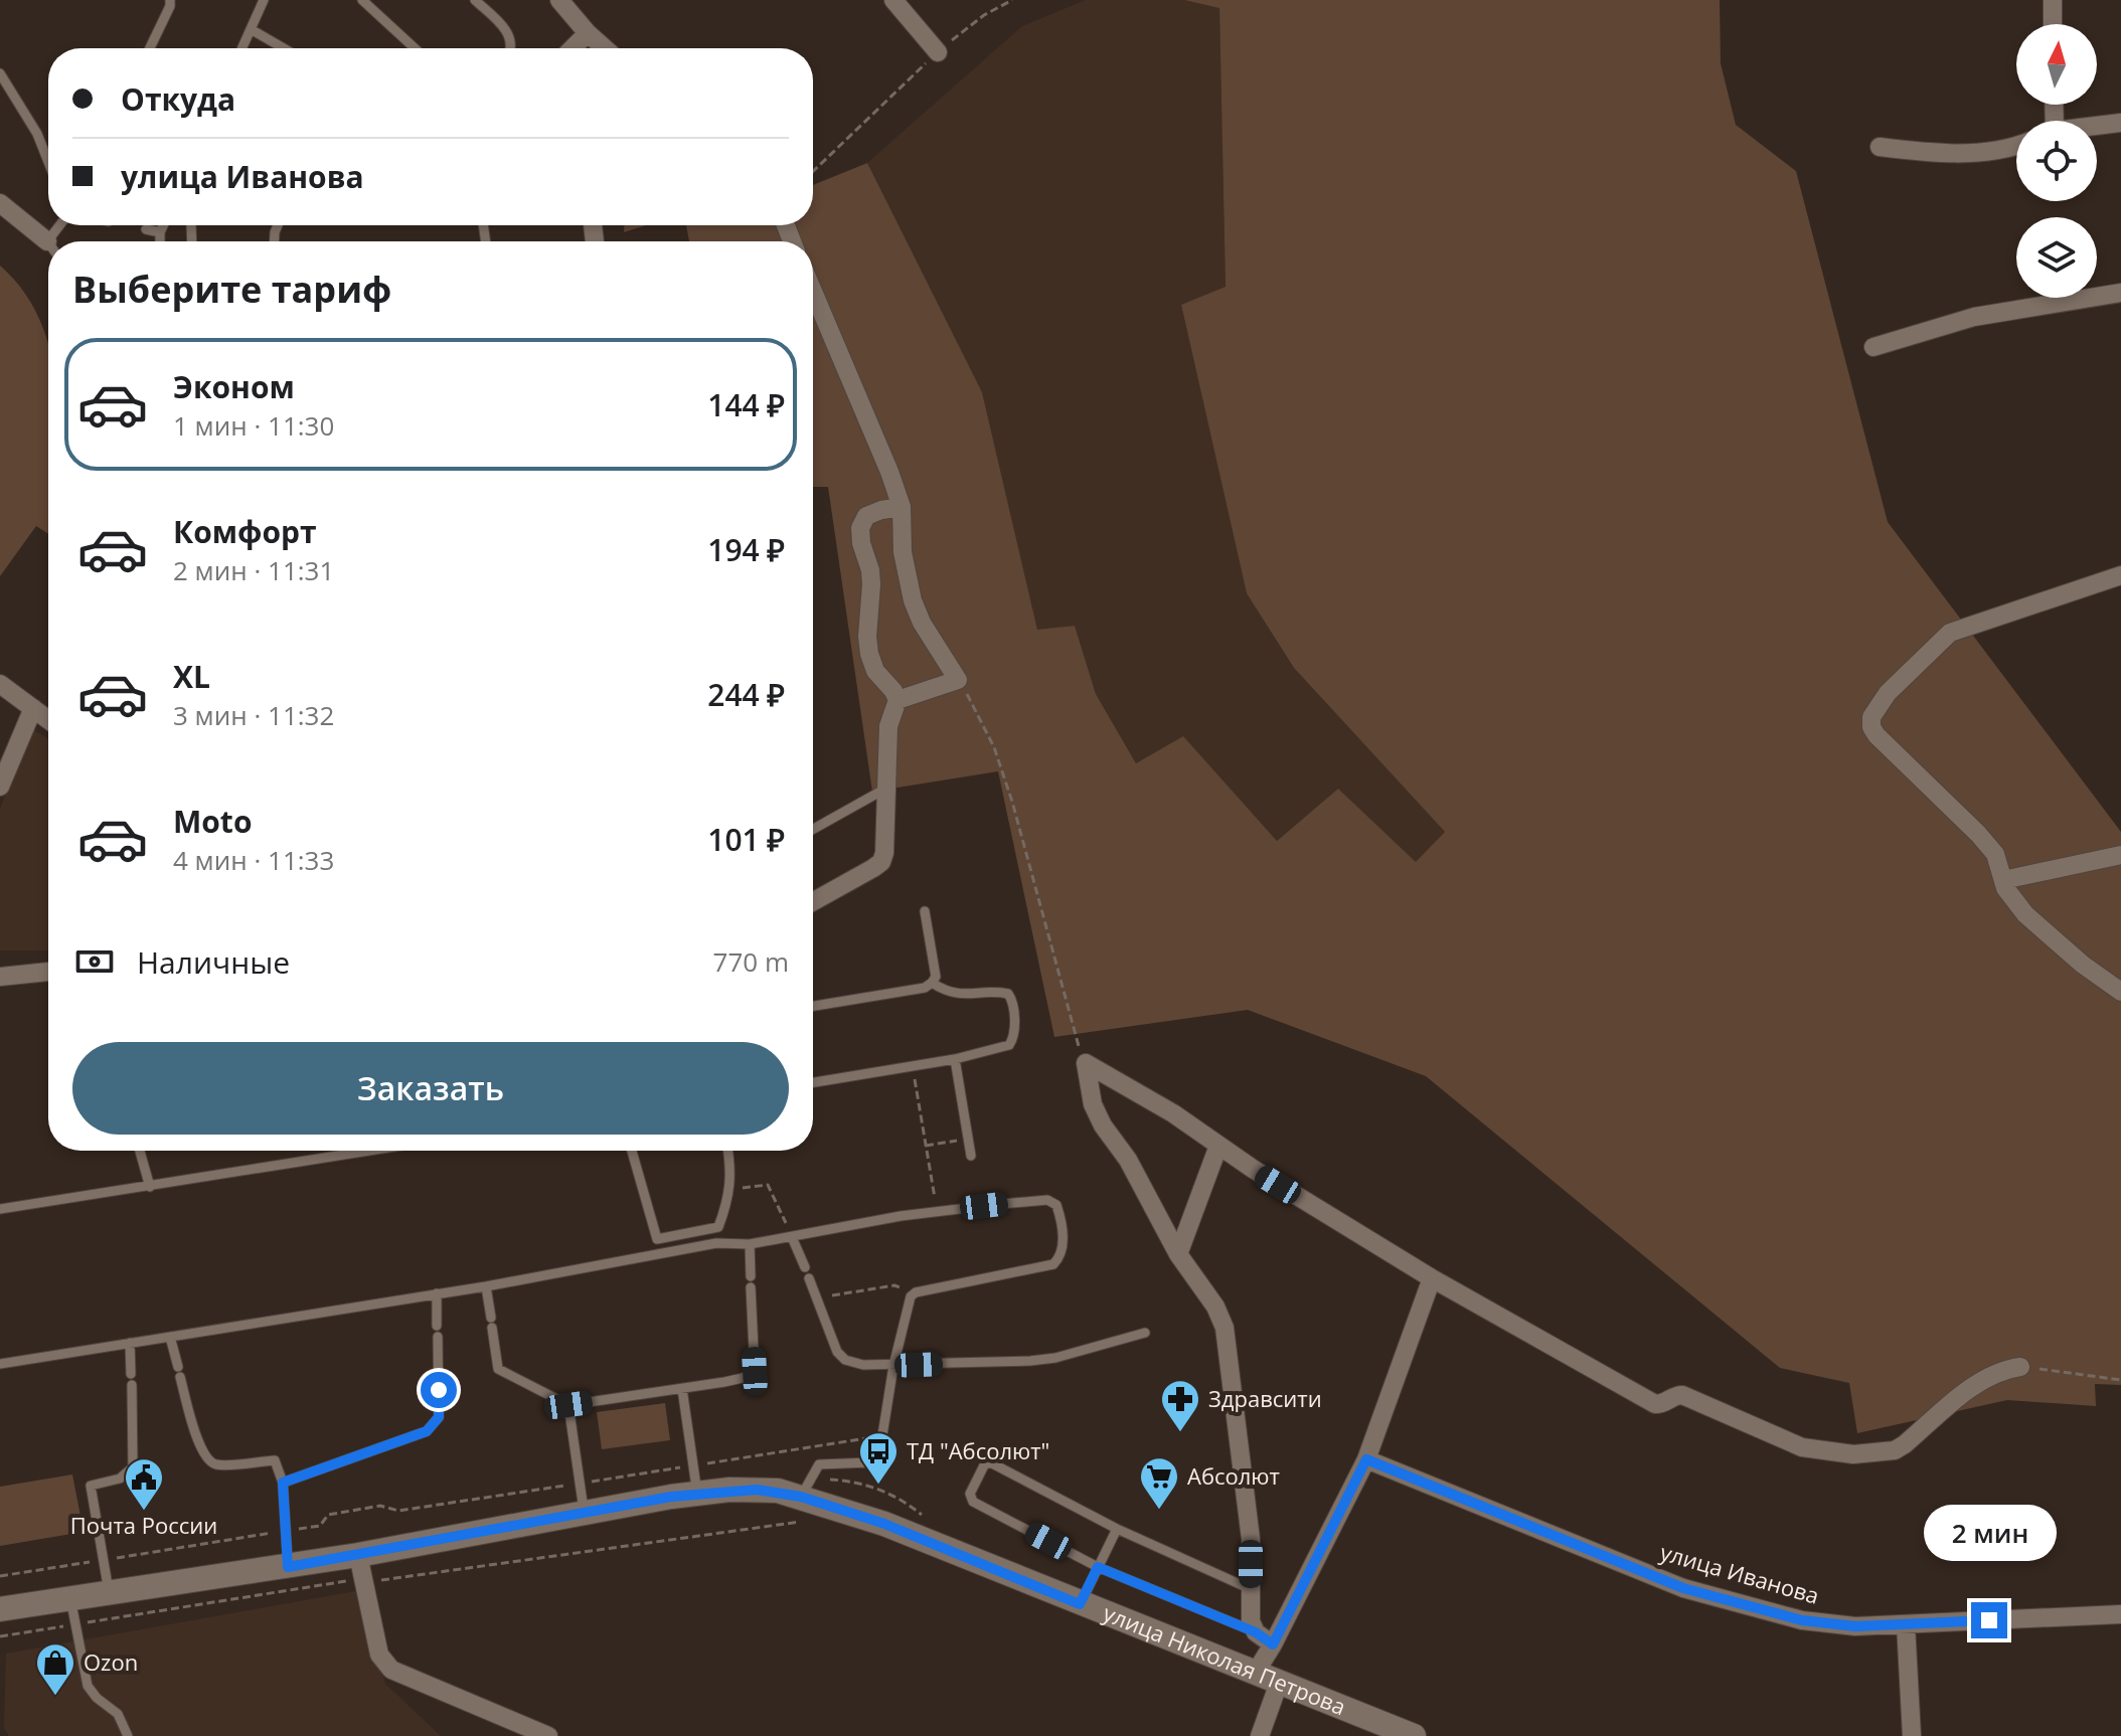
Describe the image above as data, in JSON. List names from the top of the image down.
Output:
{
  "streets": {
    "main road": ["улица Николая Петрова"],
    "street": ["улица Иванова"]
  },
  "places": {
    "pharmacy": ["Здравсити"],
    "bus stop": ["ТД \"Абсолют\""],
    "supermarket": ["Абсолют"],
    "public building": ["Почта России"],
    "shop": ["Ozon"]
  },
  "north": "top",
  "page": {
    "banner": ["Откуда", "улица Иванова"],
    "heading": "Выберите тариф",
    "list": [
      {
        "name": "Эконом",
        "note": "1 мин · 11:30",
        "value": "144 ₽"
      },
      {
        "name": "Комфорт",
        "note": "2 мин · 11:31",
        "value": "194 ₽"
      },
      {
        "name": "XL",
        "note": "3 мин · 11:32",
        "value": "244 ₽"
      },
      {
        "name": "Moto",
        "note": "4 мин · 11:33",
        "value": "101 ₽"
      }
    ],
    "pay": ["Наличные", "770 m"],
    "buttons": "Заказать",
    "bubble": "2 мин"
  }
}
